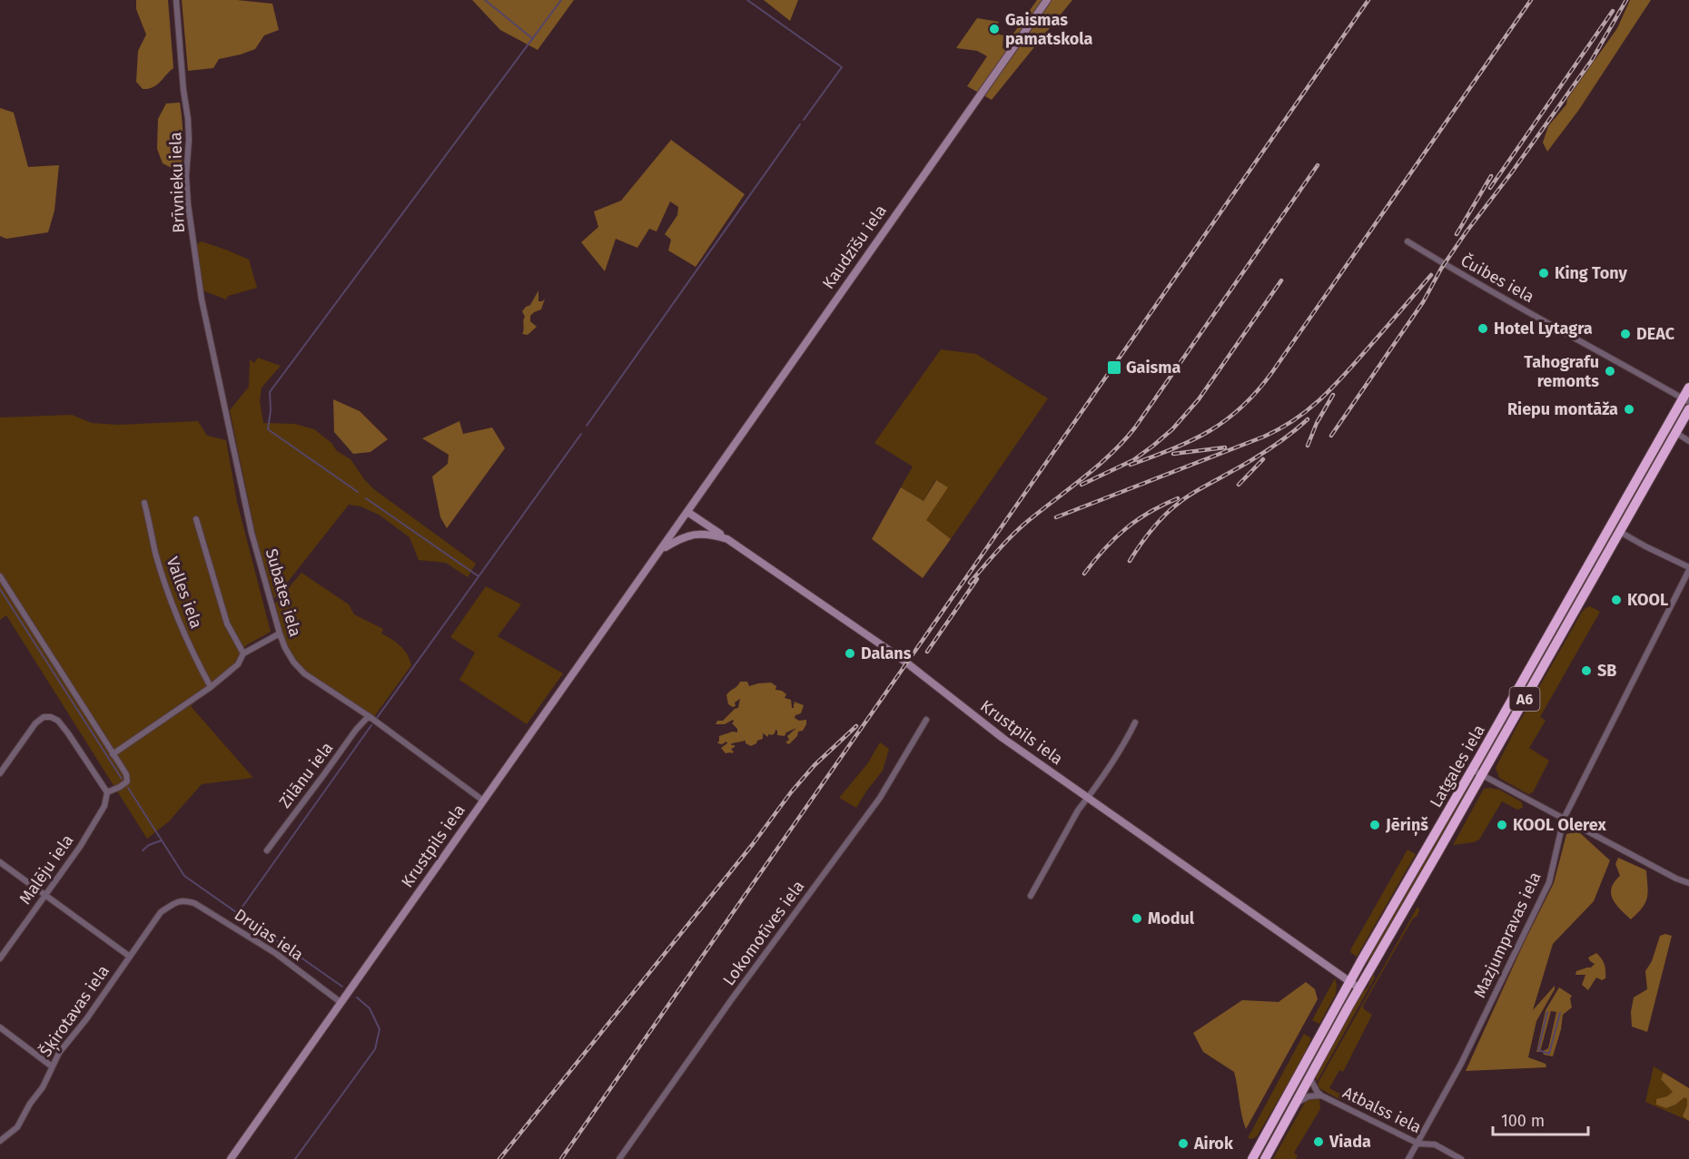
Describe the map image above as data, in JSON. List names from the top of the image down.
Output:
{
  "streets": {
    "highway": ["A6", "Latgales iela"],
    "street": [
      "Brīvnieku iela",
      "Kaudzīšu iela",
      "Čuibes iela",
      "Valles iela",
      "Subates iela",
      "Krustpils iela",
      "Zilānu iela",
      "Malēju iela",
      "Lokomotīves iela",
      "Drujas iela",
      "Mazjumpravas iela",
      "Šķirotavas iela",
      "Atbalss iela"
    ]
  },
  "crossings": [
    ["Brīvnieku iela", "Subates iela"],
    ["Kaudzīšu iela", "Krustpils iela"],
    ["Čuibes iela", "Latgales iela"],
    ["Subates iela", "Krustpils iela"],
    ["Subates iela", "Zilānu iela"],
    ["Krustpils iela", "Latgales iela"],
    ["Krustpils iela", "Drujas iela"],
    ["Latgales iela", "Atbalss iela"],
    ["Drujas iela", "Šķirotavas iela"],
    ["Mazjumpravas iela", "Atbalss iela"]
  ],
  "places": {
    "other": [
      "Gaismas pamatskola",
      "King Tony",
      "Hotel Lytagra",
      "DEAC",
      "Tahografu remonts",
      "Riepu montāža",
      "KOOL",
      "Dalans",
      "SB",
      "Jēriņš",
      "KOOL Olerex",
      "Modul",
      "Viada",
      "Airok"
    ],
    "transit": ["Gaisma"]
  },
  "scale_bar": "100 m"
}
